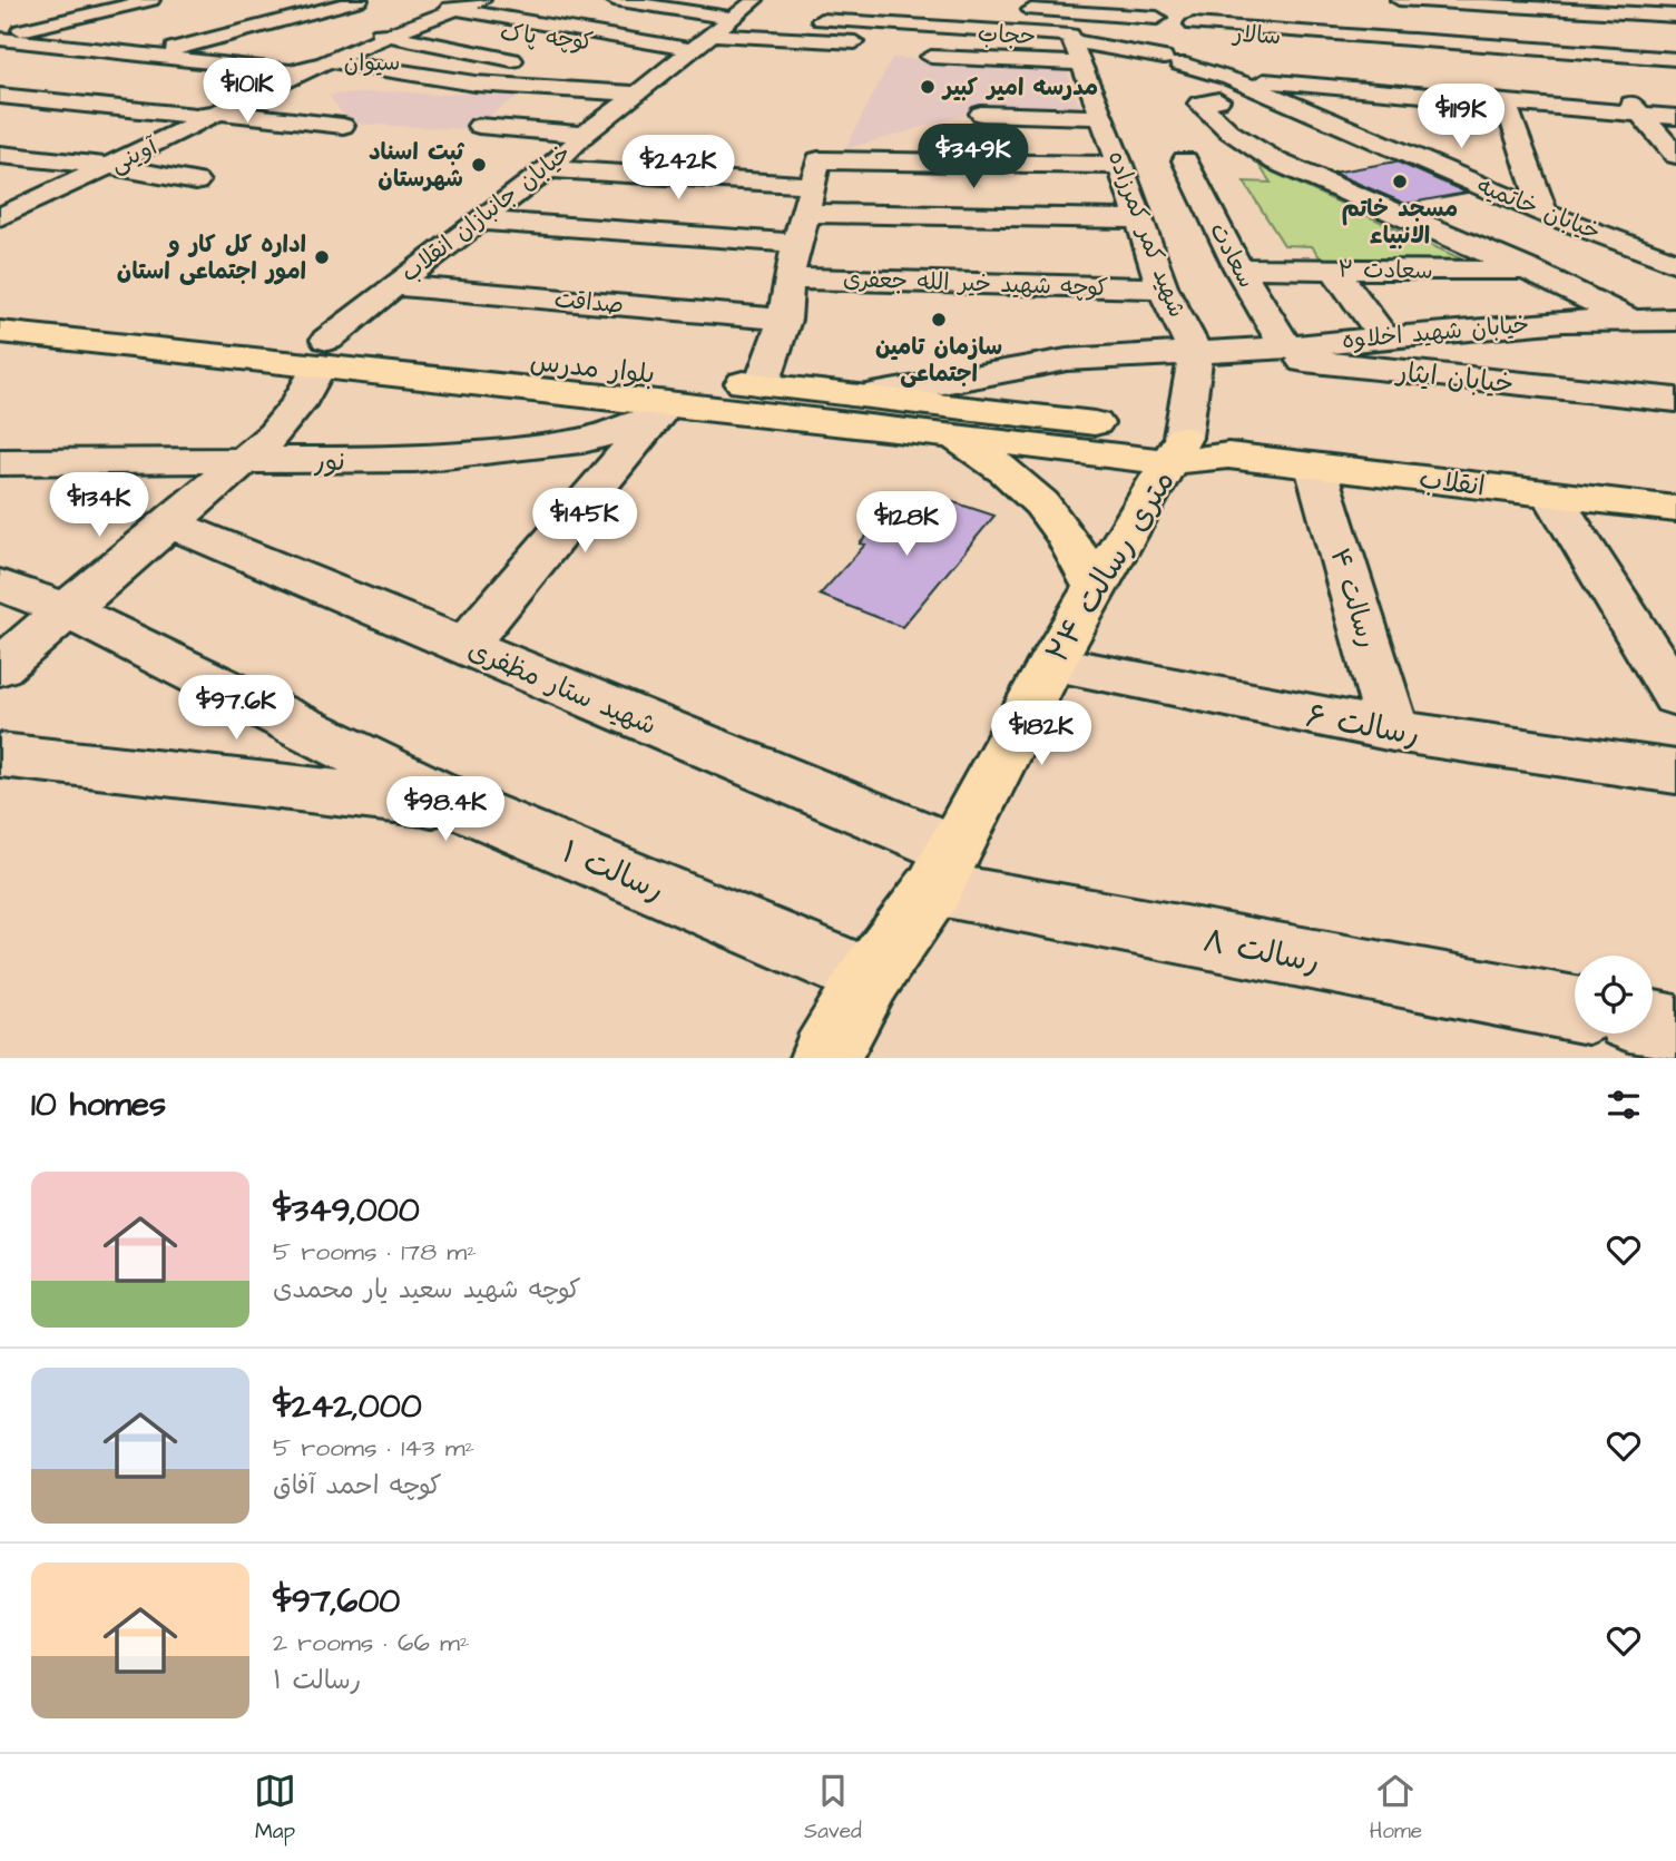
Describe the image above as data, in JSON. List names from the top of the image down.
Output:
{
  "streets": {
    "main road": ["بلوار مدرس", "انقلاب", "۲۴ متری رسالت"],
    "street": [
      "حجاب",
      "کوچه پاک",
      "سیوان",
      "آوینی",
      "خیابان خاتمیه",
      "خیابان جانبازان انقلاب",
      "شهید کمر کمرزاده",
      "سعادت",
      "سعادت ۲",
      "کوچه شهید خیر الله جعفری",
      "صداقت",
      "خیابان شهید اخلاوه",
      "خیابان ایثار",
      "نور",
      "رسالت ۴",
      "شهید ستار مظفری",
      "رسالت ۶",
      "رسالت ۱",
      "رسالت ۸"
    ]
  },
  "crossings": [
    ["حجاب", "شهید کمر کمرزاده"],
    ["کوچه پاک", "آوینی"],
    ["سیوان", "آوینی"],
    ["خیابان جانبازان انقلاب", "صداقت"],
    ["خیابان جانبازان انقلاب", "بلوار مدرس"],
    ["شهید کمر کمرزاده", "سعادت"],
    ["شهید کمر کمرزاده", "کوچه شهید خیر الله جعفری"],
    ["شهید کمر کمرزاده", "خیابان شهید اخلاوه"],
    ["شهید کمر کمرزاده", "بلوار مدرس"],
    ["شهید کمر کمرزاده", "انقلاب"],
    ["شهید کمر کمرزاده", "۲۴ متری رسالت"],
    ["سعادت", "سعادت ۲"],
    ["سعادت", "خیابان شهید اخلاوه"],
    ["خیابان شهید اخلاوه", "بلوار مدرس"],
    ["خیابان شهید اخلاوه", "خیابان ایثار"],
    ["بلوار مدرس", "نور"],
    ["بلوار مدرس", "انقلاب"],
    ["بلوار مدرس", "۲۴ متری رسالت"],
    ["انقلاب", "۲۴ متری رسالت"],
    ["انقلاب", "رسالت ۴"],
    ["۲۴ متری رسالت", "شهید ستار مظفری"],
    ["۲۴ متری رسالت", "رسالت ۶"],
    ["۲۴ متری رسالت", "رسالت ۱"],
    ["۲۴ متری رسالت", "رسالت ۸"],
    ["رسالت ۴", "رسالت ۶"],
    ["شهید ستار مظفری", "رسالت ۸"]
  ],
  "places": [
    "مدرسه امیر کبیر",
    "ثبت اسناد شهرستان",
    "مسجد خاتم الانبیاء",
    "اداره کل کار و امور اجتماعی استان",
    "سازمان تامین اجتماعی"
  ],
  "page": {
    "price": [
      "$101K",
      "$119K",
      "$349K",
      "$242K",
      "$134K",
      "$145K",
      "$128K",
      "$97.6K",
      "$182K",
      "$98.4K"
    ],
    "heading": "10 homes",
    "list": [
      {
        "name": "$349,000",
        "note": "5 rooms · 178 m² · کوچه شهید سعید یار محمدی"
      },
      {
        "name": "$242,000",
        "note": "5 rooms · 143 m² · کوچه احمد آفاق"
      },
      {
        "name": "$97,600",
        "note": "2 rooms · 66 m² · رسالت ۱"
      }
    ],
    "tabs": ["Map", "Saved", "Home"]
  }
}
